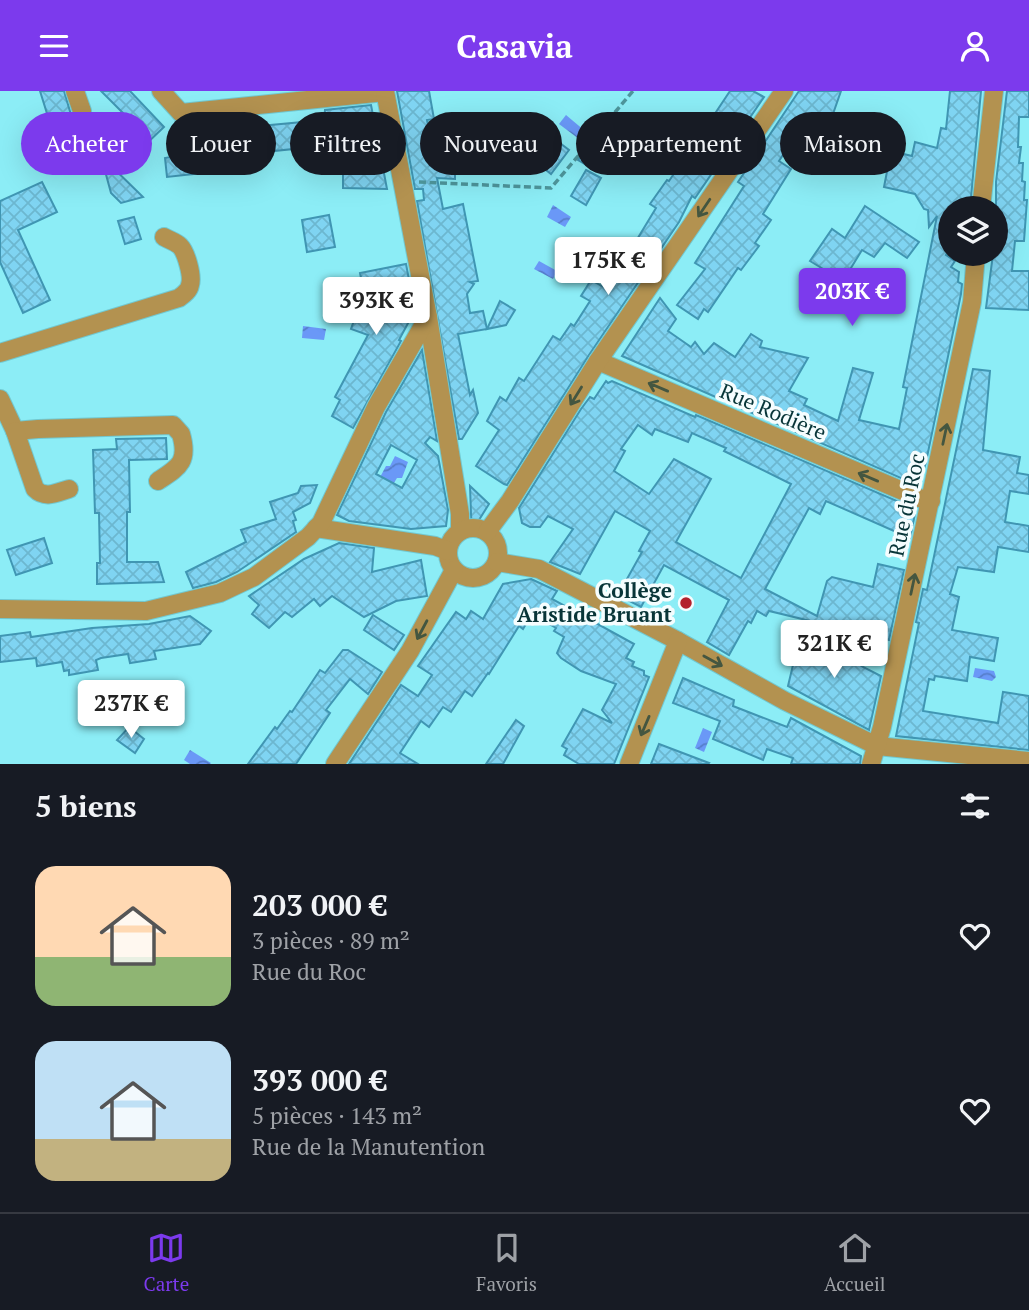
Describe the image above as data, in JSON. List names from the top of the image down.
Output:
{
  "streets": {
    "street": ["Rue Rodière", "Rue du Roc"]
  },
  "crossings": [
    ["Rue Rodière", "Rue du Roc"]
  ],
  "one_way": ["Rue Rodière", "Rue du Roc"],
  "places": ["Collège Aristide Bruant"],
  "page": {
    "header": "Casavia",
    "chip": [
      "Acheter",
      "Louer",
      "Filtres",
      "Nouveau",
      "Appartement",
      "Maison"
    ],
    "price": [
      "175K €",
      "203K €",
      "393K €",
      "321K €",
      "237K €"
    ],
    "heading": "5 biens",
    "list": [
      {
        "name": "203 000 €",
        "note": "3 pièces · 89 m² · Rue du Roc"
      },
      {
        "name": "393 000 €",
        "note": "5 pièces · 143 m² · Rue de la Manutention"
      }
    ],
    "tabs": ["Carte", "Favoris", "Accueil"]
  }
}
